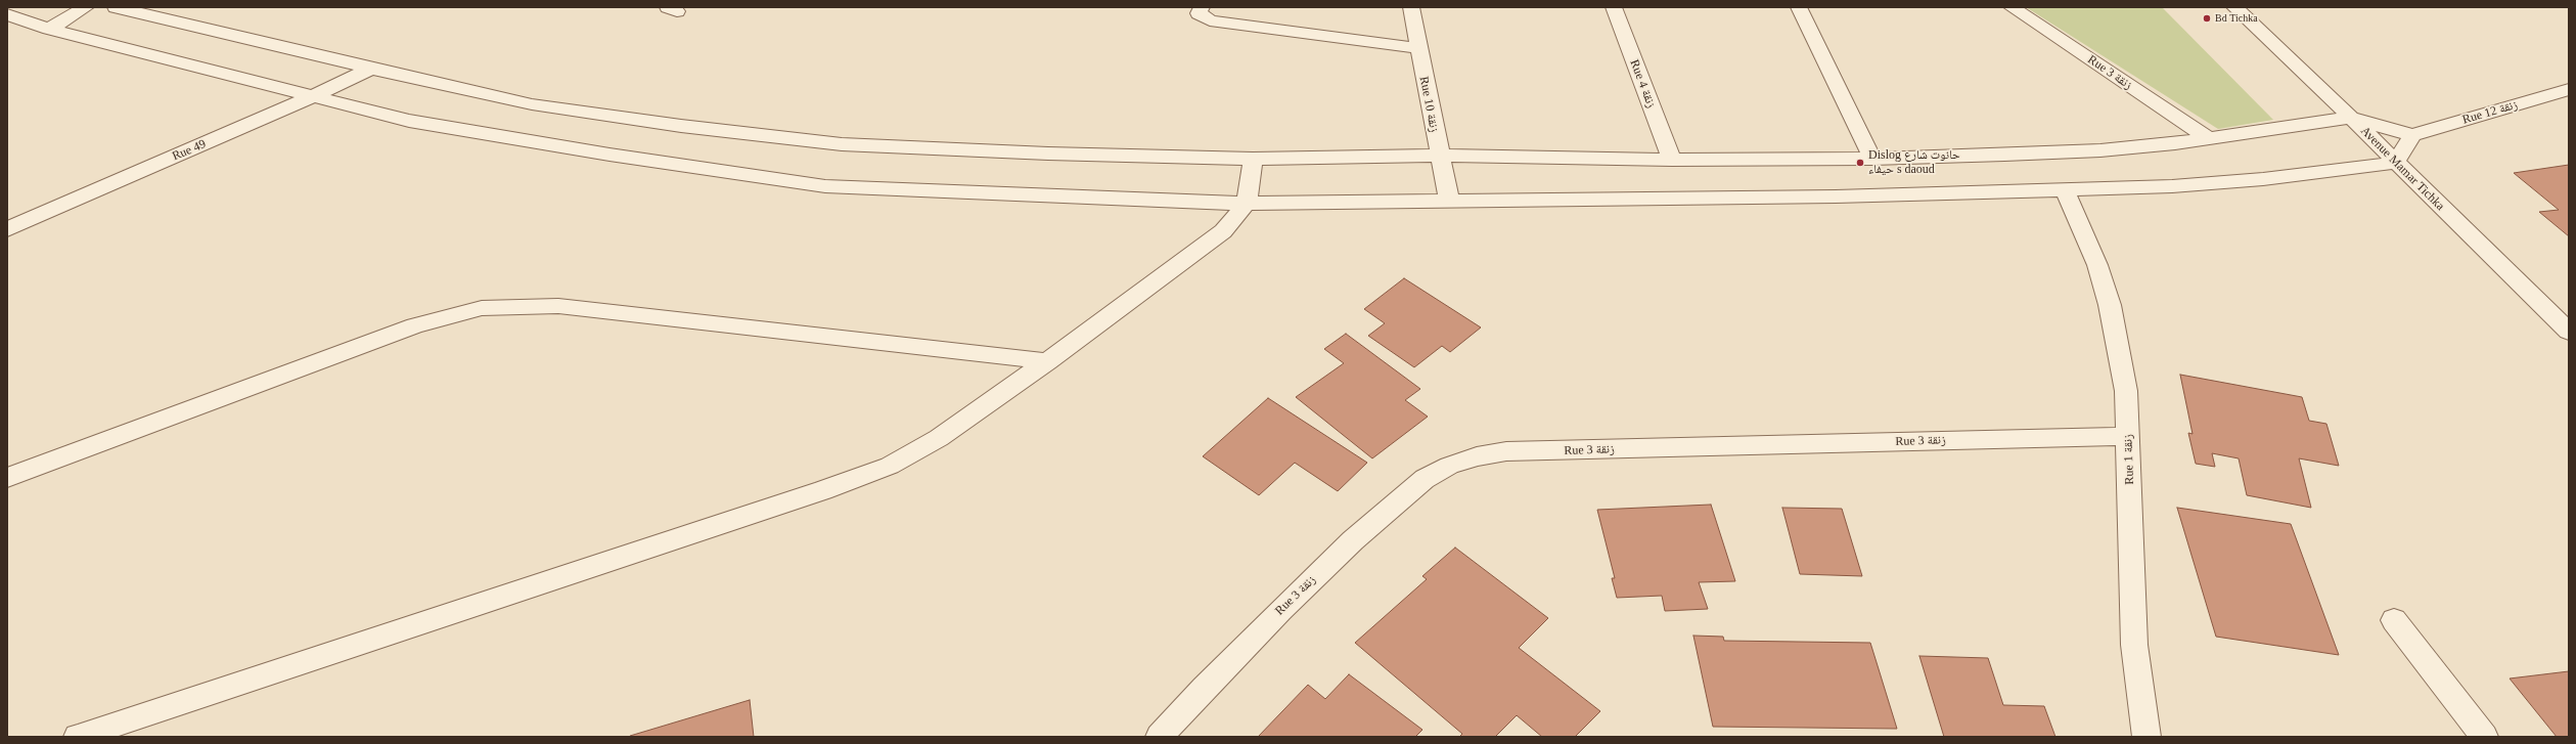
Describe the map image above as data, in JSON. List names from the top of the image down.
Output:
{
  "streets": {
    "street": [
      "Rue 3 زنقة",
      "Rue 4 زنقة",
      "Rue 10 زنقة",
      "Rue 12 زنقة",
      "Rue 49",
      "Avenue Mamar Tichka",
      "Rue 1 زنقة"
    ]
  },
  "crossings": [
    ["Rue 3 زنقة", "Rue 1 زنقة"]
  ],
  "places": ["Bd Tichka", "Dislog حانوت شارع حيفاء s daoud"]
}
